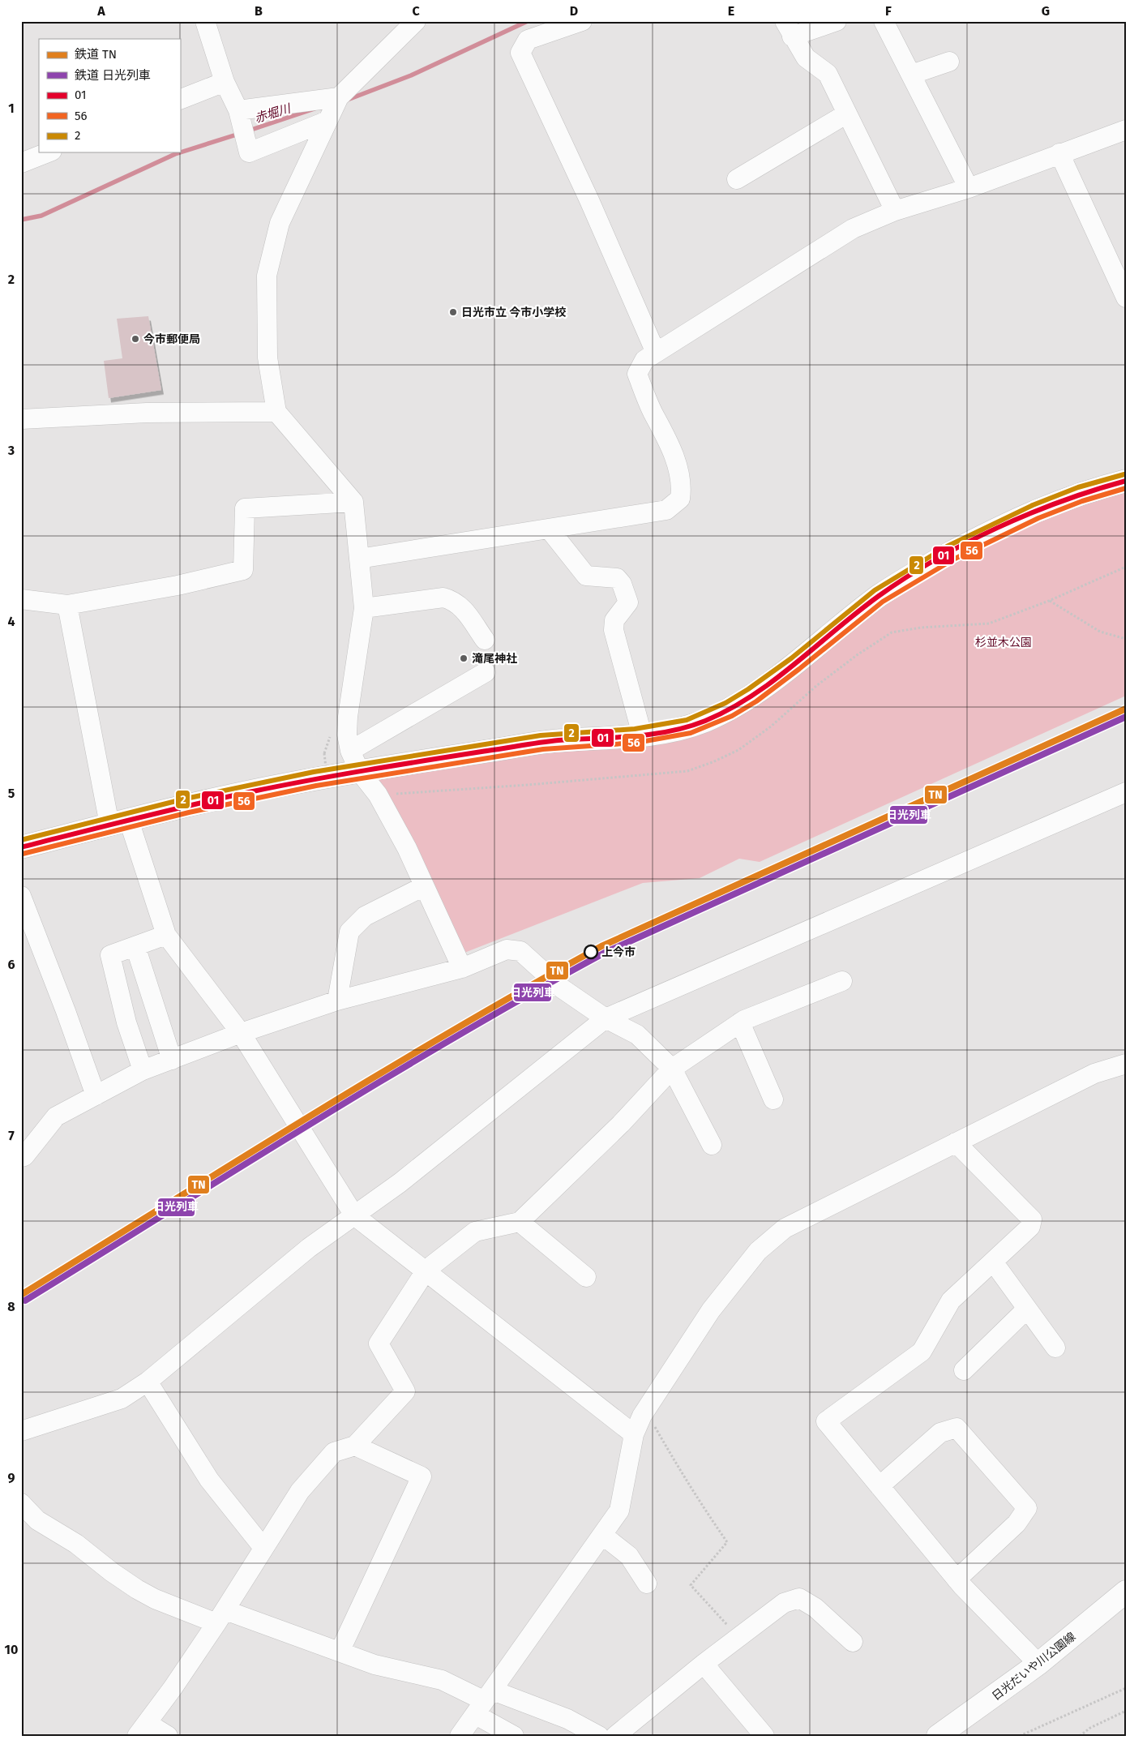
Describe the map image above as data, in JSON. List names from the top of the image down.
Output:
{
  "streets": {
    "main road": ["日光だいや川公園線"]
  },
  "water": ["赤堀川"],
  "parks": ["杉並木公園"],
  "places": [
    "日光市立 今市小学校",
    "今市郵便局",
    "滝尾神社",
    "上今市"
  ],
  "lines": [
    "transit line 2",
    "transit line 01",
    "transit line 56",
    "rail line TN",
    "rail line 日光列車"
  ],
  "legend": [
    "鉄道 TN",
    "鉄道 日光列車",
    "01",
    "56",
    "2"
  ],
  "grid": {
    "columns": [
      "A",
      "B",
      "C",
      "D",
      "E",
      "F",
      "G"
    ],
    "rows": [
      "1",
      "2",
      "3",
      "4",
      "5",
      "6",
      "7",
      "8",
      "9",
      "10"
    ]
  }
}
